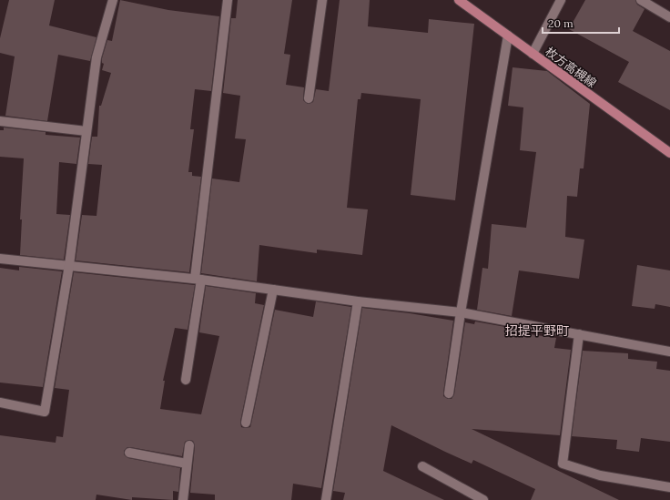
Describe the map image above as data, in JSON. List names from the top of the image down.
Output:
{
  "streets": {
    "main road": ["枚方高槻線"]
  },
  "districts": ["招提平野町"],
  "scale_bar": "20 m"
}
